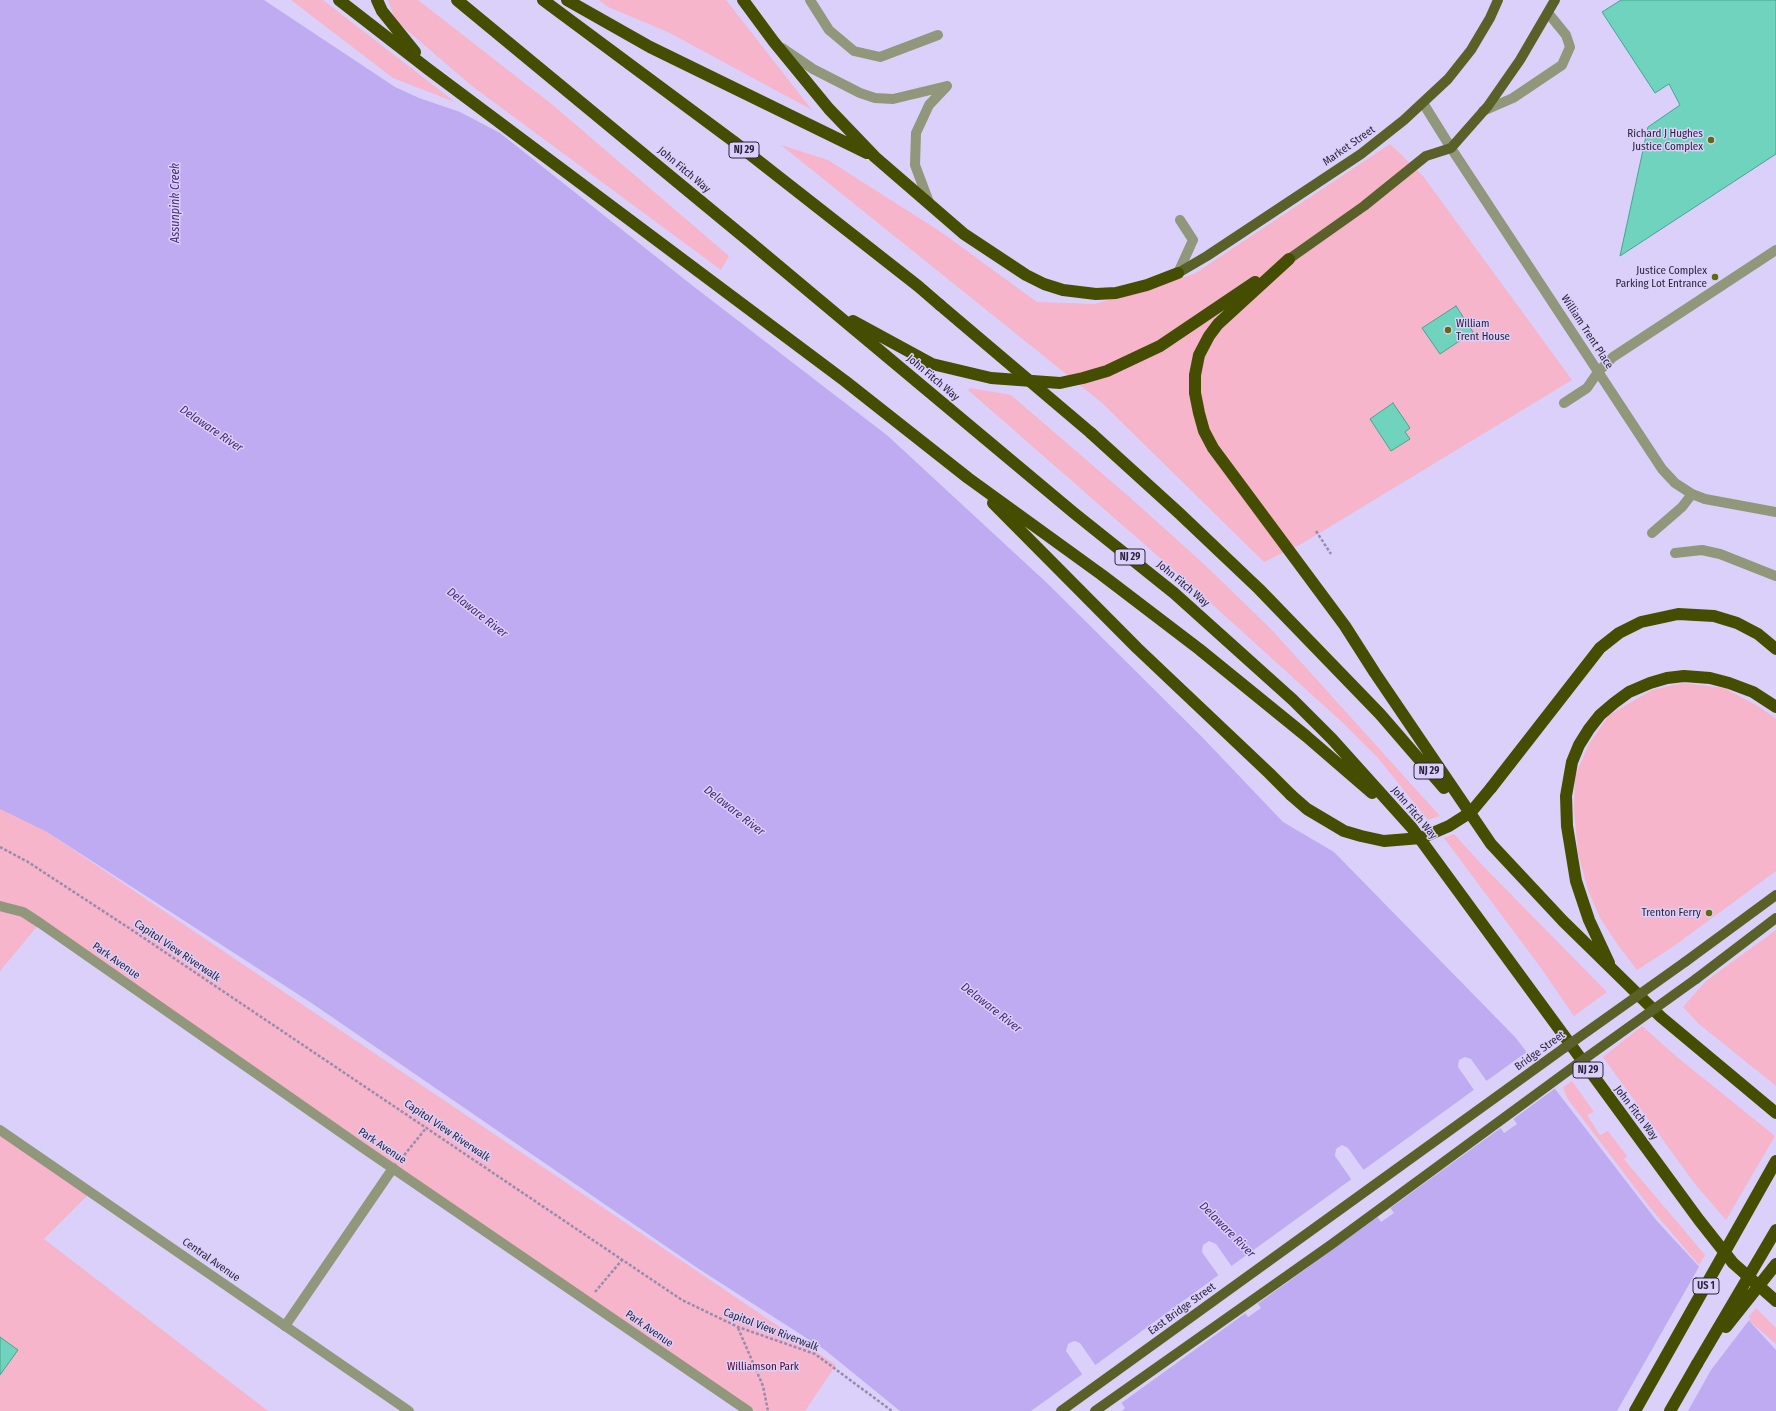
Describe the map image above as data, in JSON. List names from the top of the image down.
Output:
{
  "streets": {
    "highway": ["NJ 29", "John Fitch Way", "US 1"],
    "main road": ["Market Street", "Bridge Street", "East Bridge Street"],
    "street": ["William Trent Place", "Park Avenue", "Central Avenue"],
    "path": ["Capitol View Riverwalk"]
  },
  "crossings": [
    ["Market Street", "William Trent Place"],
    ["Bridge Street", "East Bridge Street"]
  ],
  "water": ["Assunpink Creek", "Delaware River"],
  "parks": ["Williamson Park"],
  "places": [
    "Richard J Hughes Justice Complex",
    "Justice Complex Parking Lot Entrance",
    "William Trent House",
    "Trenton Ferry"
  ]
}
